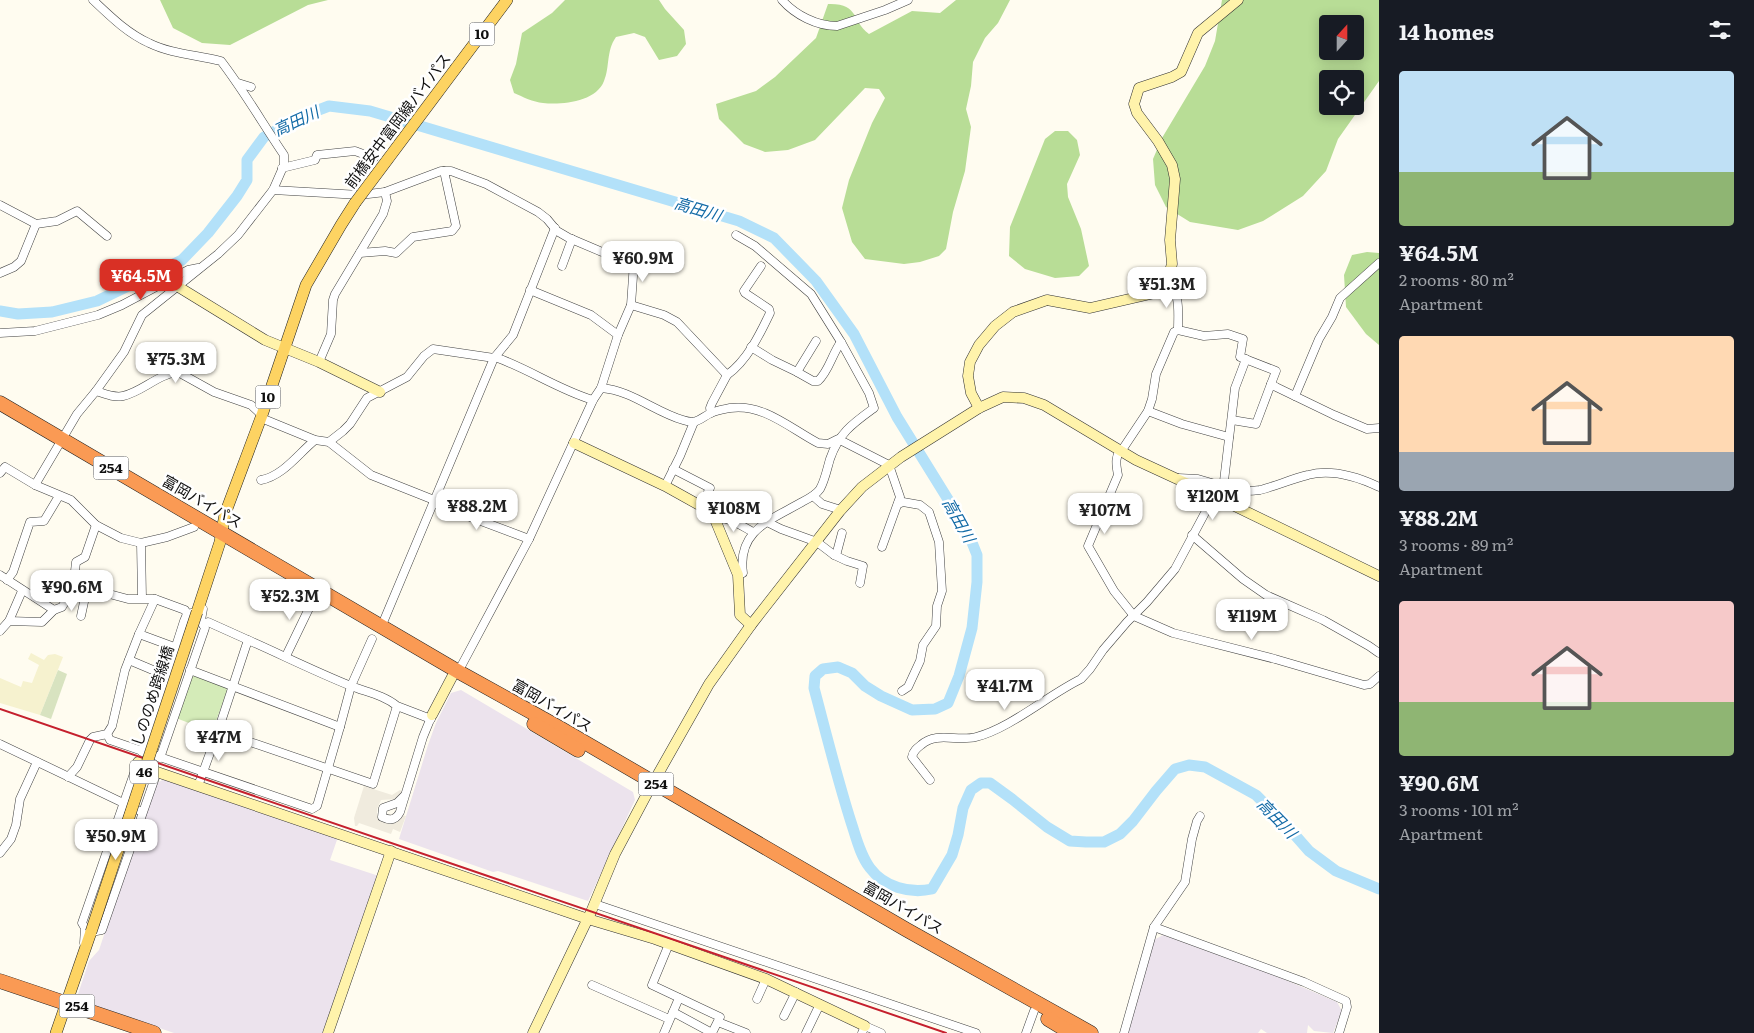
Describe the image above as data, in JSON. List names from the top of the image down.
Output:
{
  "streets": {
    "highway": ["254", "富岡バイパス"],
    "main road": [
      "10",
      "前橋安中富岡線バイパス",
      "しののめ跨線橋",
      "46"
    ]
  },
  "crossings": [
    ["前橋安中富岡線バイパス", "富岡バイパス"],
    ["前橋安中富岡線バイパス", "46"],
    ["254", "46"],
    ["富岡バイパス", "46"],
    ["しののめ跨線橋", "46"]
  ],
  "water": ["高田川"],
  "north": "top",
  "page": {
    "heading": "14 homes",
    "list": [
      {
        "name": "¥64.5M",
        "note": "2 rooms · 80 m² · Apartment"
      },
      {
        "name": "¥88.2M",
        "note": "3 rooms · 89 m² · Apartment"
      },
      {
        "name": "¥90.6M",
        "note": "3 rooms · 101 m² · Apartment"
      }
    ],
    "price": [
      "¥60.9M",
      "¥64.5M",
      "¥51.3M",
      "¥75.3M",
      "¥120M",
      "¥88.2M",
      "¥108M",
      "¥107M",
      "¥90.6M",
      "¥52.3M",
      "¥119M",
      "¥41.7M",
      "¥47M",
      "¥50.9M"
    ]
  }
}
